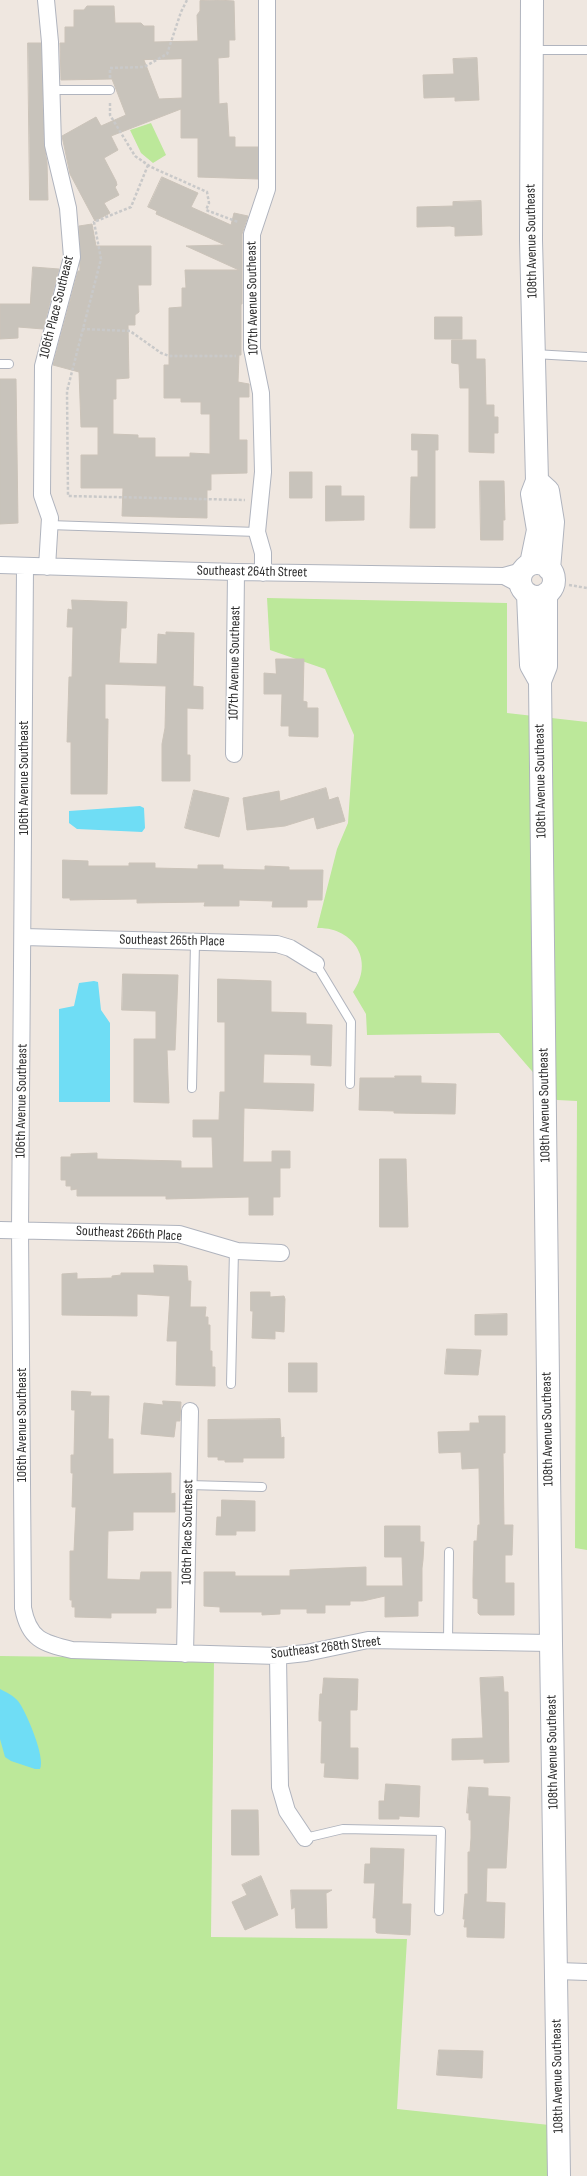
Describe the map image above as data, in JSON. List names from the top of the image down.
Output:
{
  "streets": {
    "street": [
      "108th Avenue Southeast",
      "107th Avenue Southeast",
      "106th Place Southeast",
      "Southeast 264th Street",
      "106th Avenue Southeast",
      "Southeast 265th Place",
      "Southeast 266th Place",
      "Southeast 268th Street"
    ]
  },
  "crossings": [
    ["108th Avenue Southeast", "Southeast 264th Street"],
    ["108th Avenue Southeast", "Southeast 268th Street"],
    ["107th Avenue Southeast", "Southeast 264th Street"],
    ["106th Place Southeast", "Southeast 264th Street"],
    ["106th Place Southeast", "Southeast 268th Street"],
    ["Southeast 264th Street", "106th Avenue Southeast"],
    ["106th Avenue Southeast", "Southeast 265th Place"],
    ["106th Avenue Southeast", "Southeast 266th Place"],
    ["106th Avenue Southeast", "Southeast 268th Street"]
  ]
}
